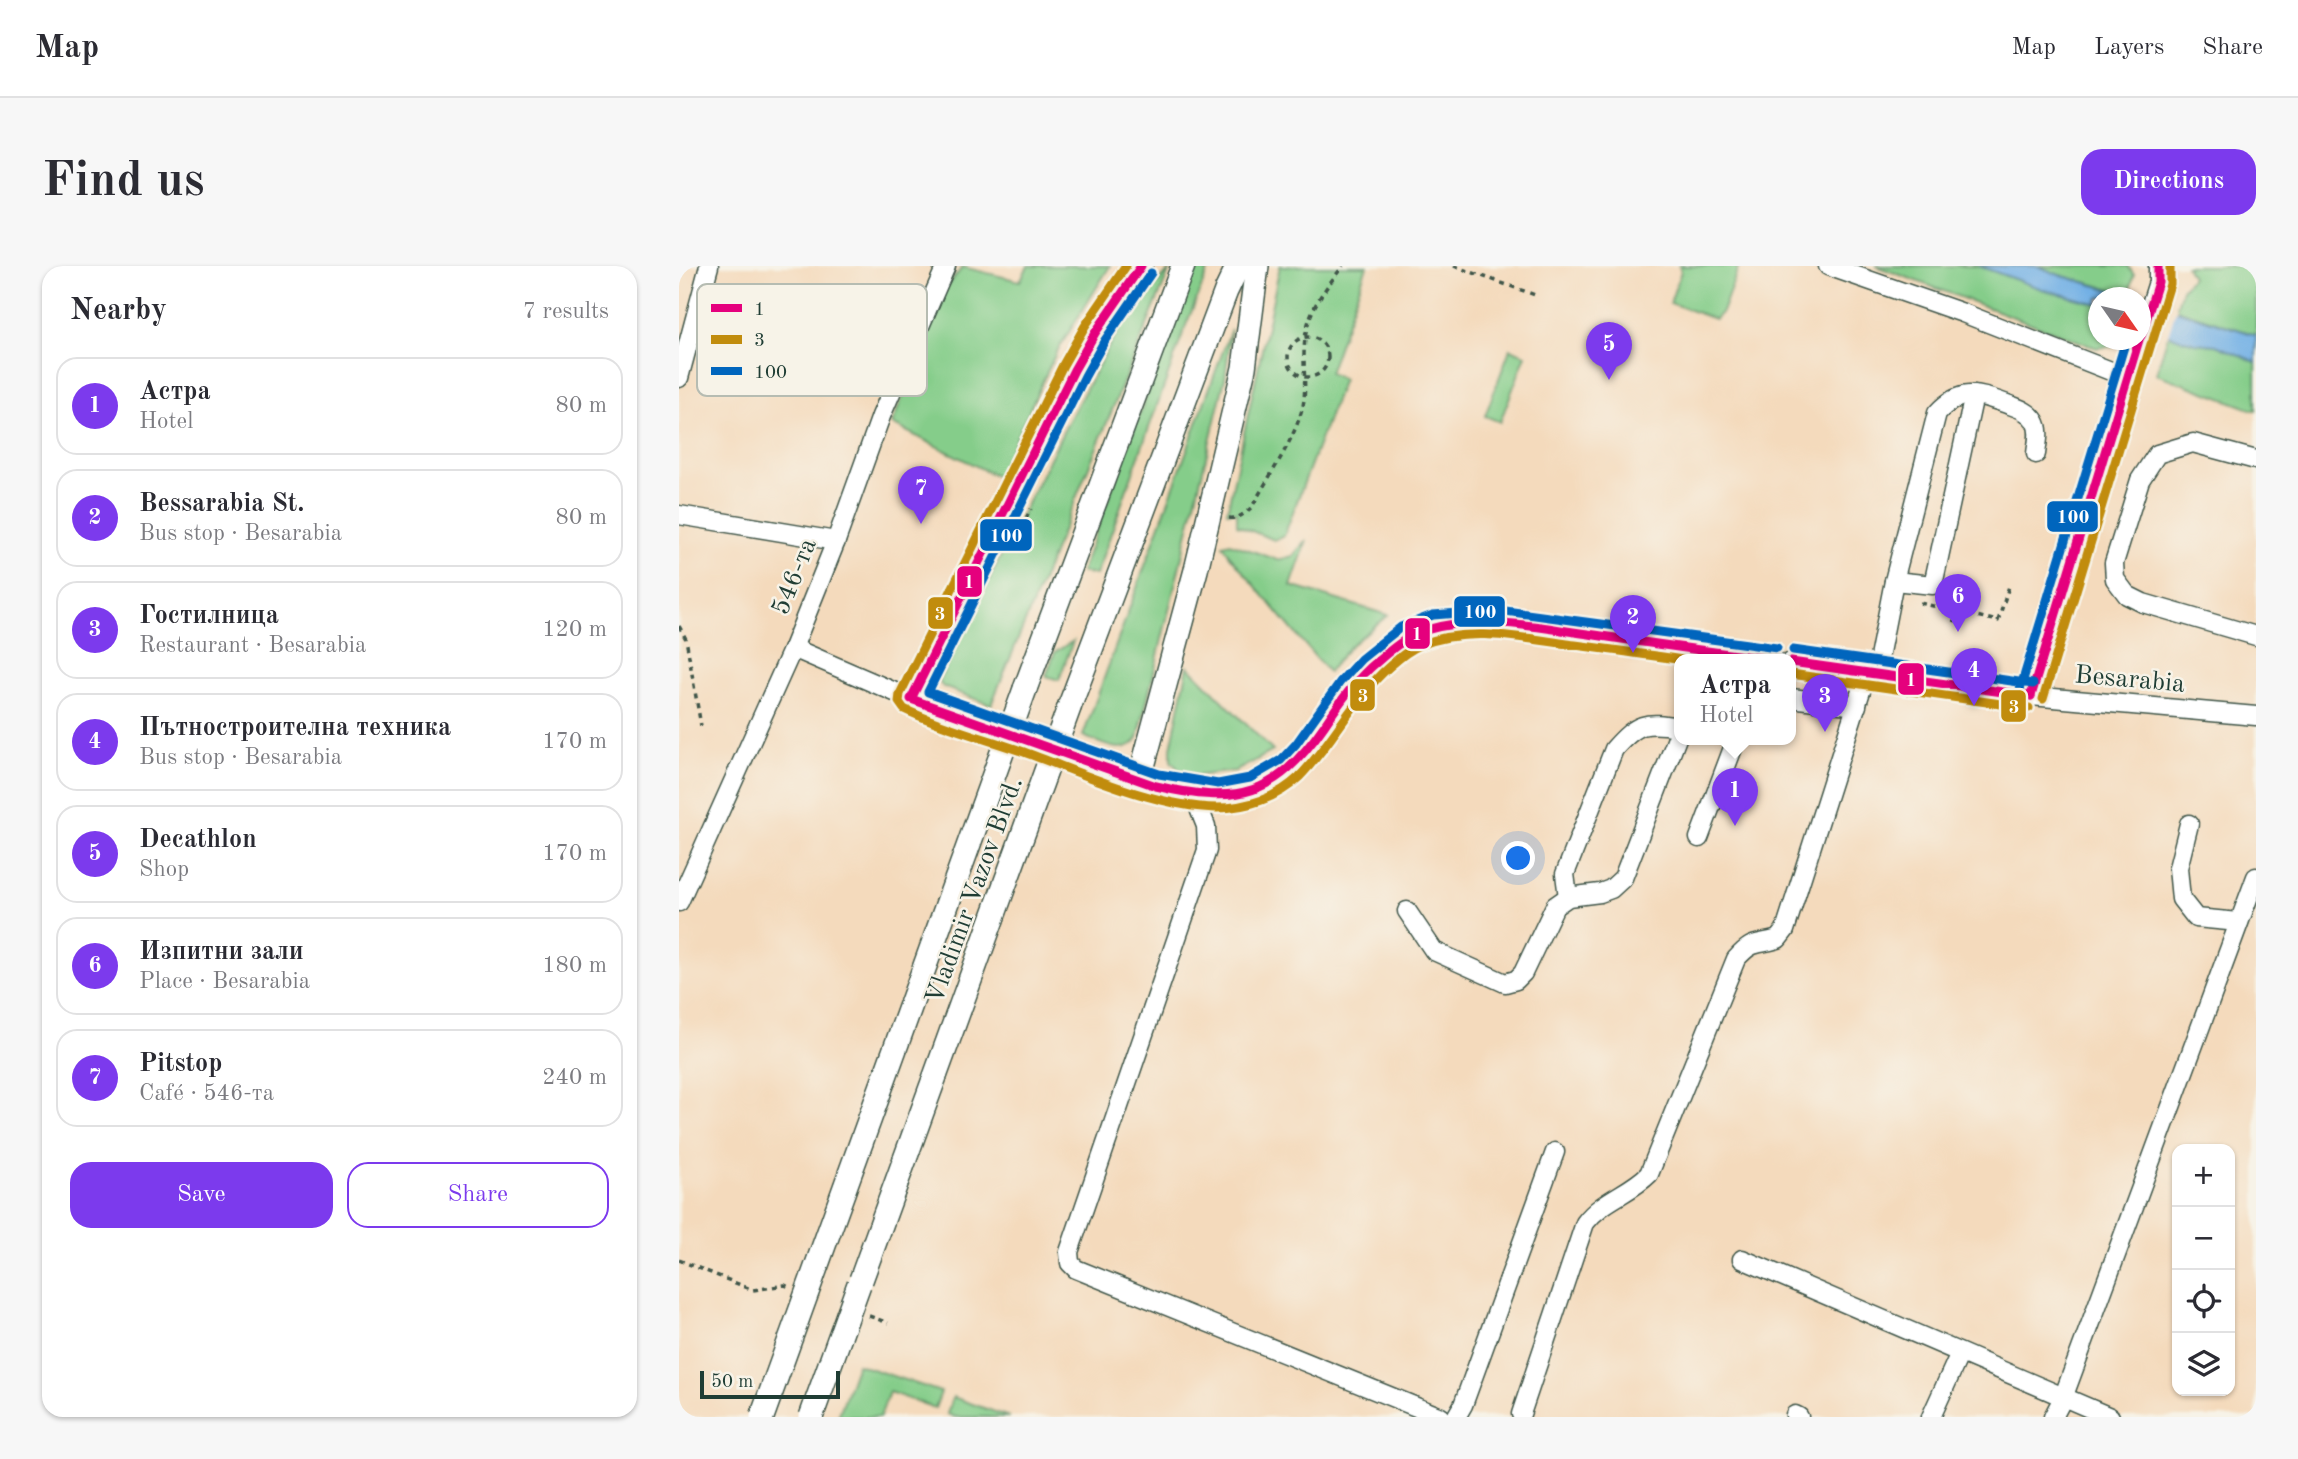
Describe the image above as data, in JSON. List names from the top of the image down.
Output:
{
  "streets": {
    "main road": ["Vladimir Vazov Blvd."],
    "street": ["546-та", "Besarabia"]
  },
  "lines": ["transit line 1", "transit line 3", "transit line 100"],
  "legend": ["1", "3", "100"],
  "scale_bar": "50 m",
  "north": "bottom right",
  "page": {
    "header": "Map",
    "nav": ["Map", "Layers", "Share"],
    "buttons": [
      "Directions",
      ["Save", "Share"]
    ],
    "title": "Find us",
    "heading": ["Nearby", "7 results"],
    "pins": [
      "5",
      "7",
      "6",
      "2",
      "4",
      "3",
      "1"
    ],
    "list": [
      {
        "mark": "1",
        "name": "Астра",
        "note": "Hotel",
        "value": "80 m"
      },
      {
        "mark": "2",
        "name": "Bessarabia St.",
        "note": "Bus stop · Besarabia",
        "value": "80 m"
      },
      {
        "mark": "3",
        "name": "Гостилница",
        "note": "Restaurant · Besarabia",
        "value": "120 m"
      },
      {
        "mark": "4",
        "name": "Пътностроителна техника",
        "note": "Bus stop · Besarabia",
        "value": "170 m"
      },
      {
        "mark": "5",
        "name": "Decathlon",
        "note": "Shop",
        "value": "170 m"
      },
      {
        "mark": "6",
        "name": "Изпитни зали",
        "note": "Place · Besarabia",
        "value": "180 m"
      },
      {
        "mark": "7",
        "name": "Pitstop",
        "note": "Café · 546-та",
        "value": "240 m"
      }
    ],
    "popup": ["Астра", "Hotel"],
    "map_buttons": ["+", "−"],
    "scale": "50 m"
  }
}
